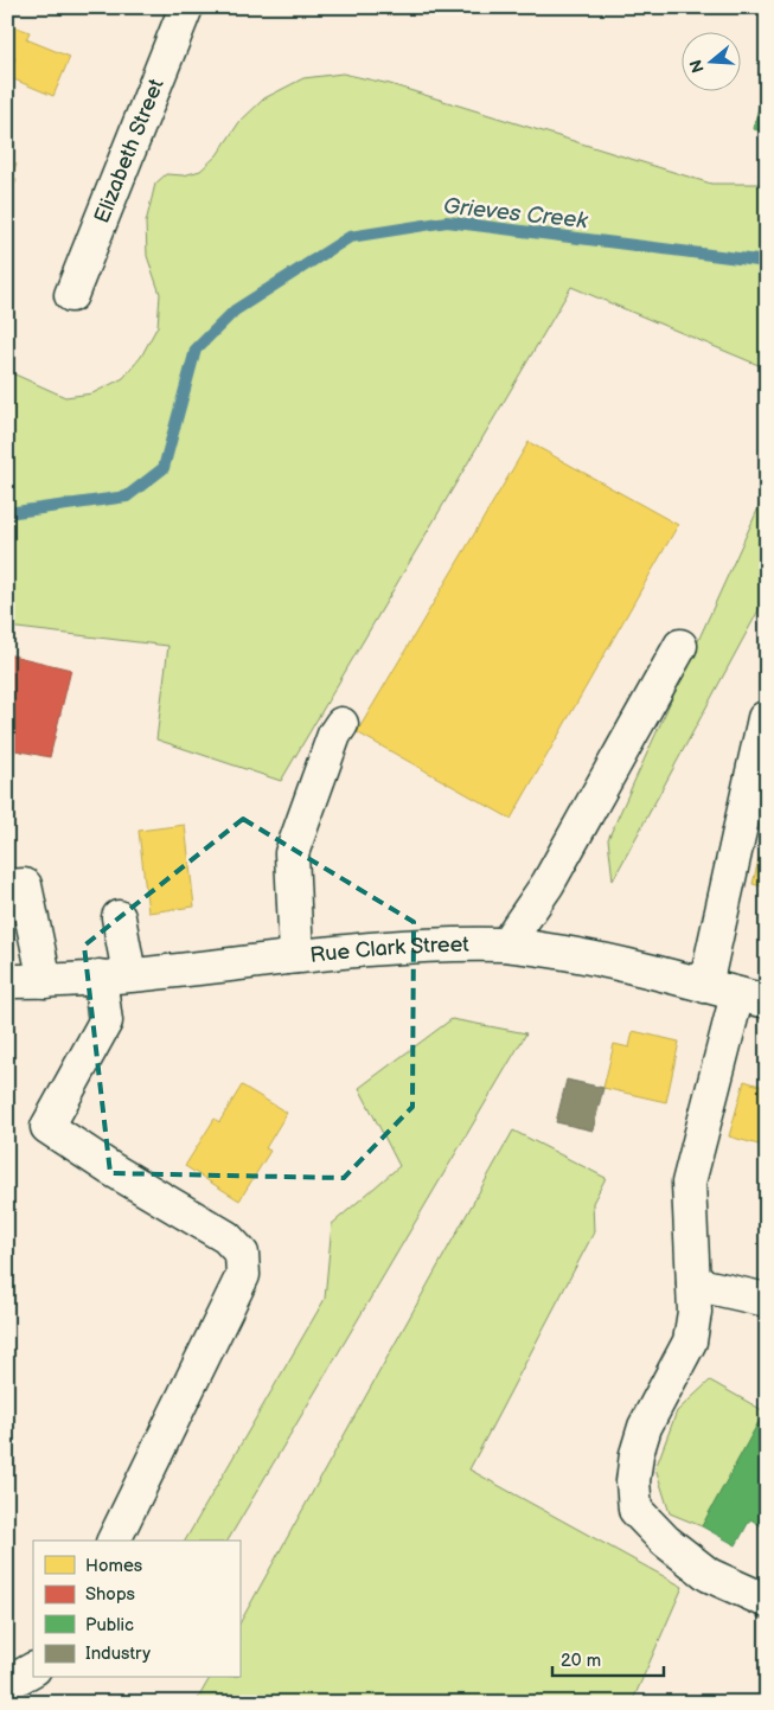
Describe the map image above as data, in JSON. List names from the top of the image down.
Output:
{
  "streets": {
    "street": ["Elizabeth Street", "Rue Clark Street"]
  },
  "water": ["Grieves Creek"],
  "legend": [
    "Homes",
    "Shops",
    "Public",
    "Industry"
  ],
  "scale_bar": "20 m",
  "north": "left"
}
